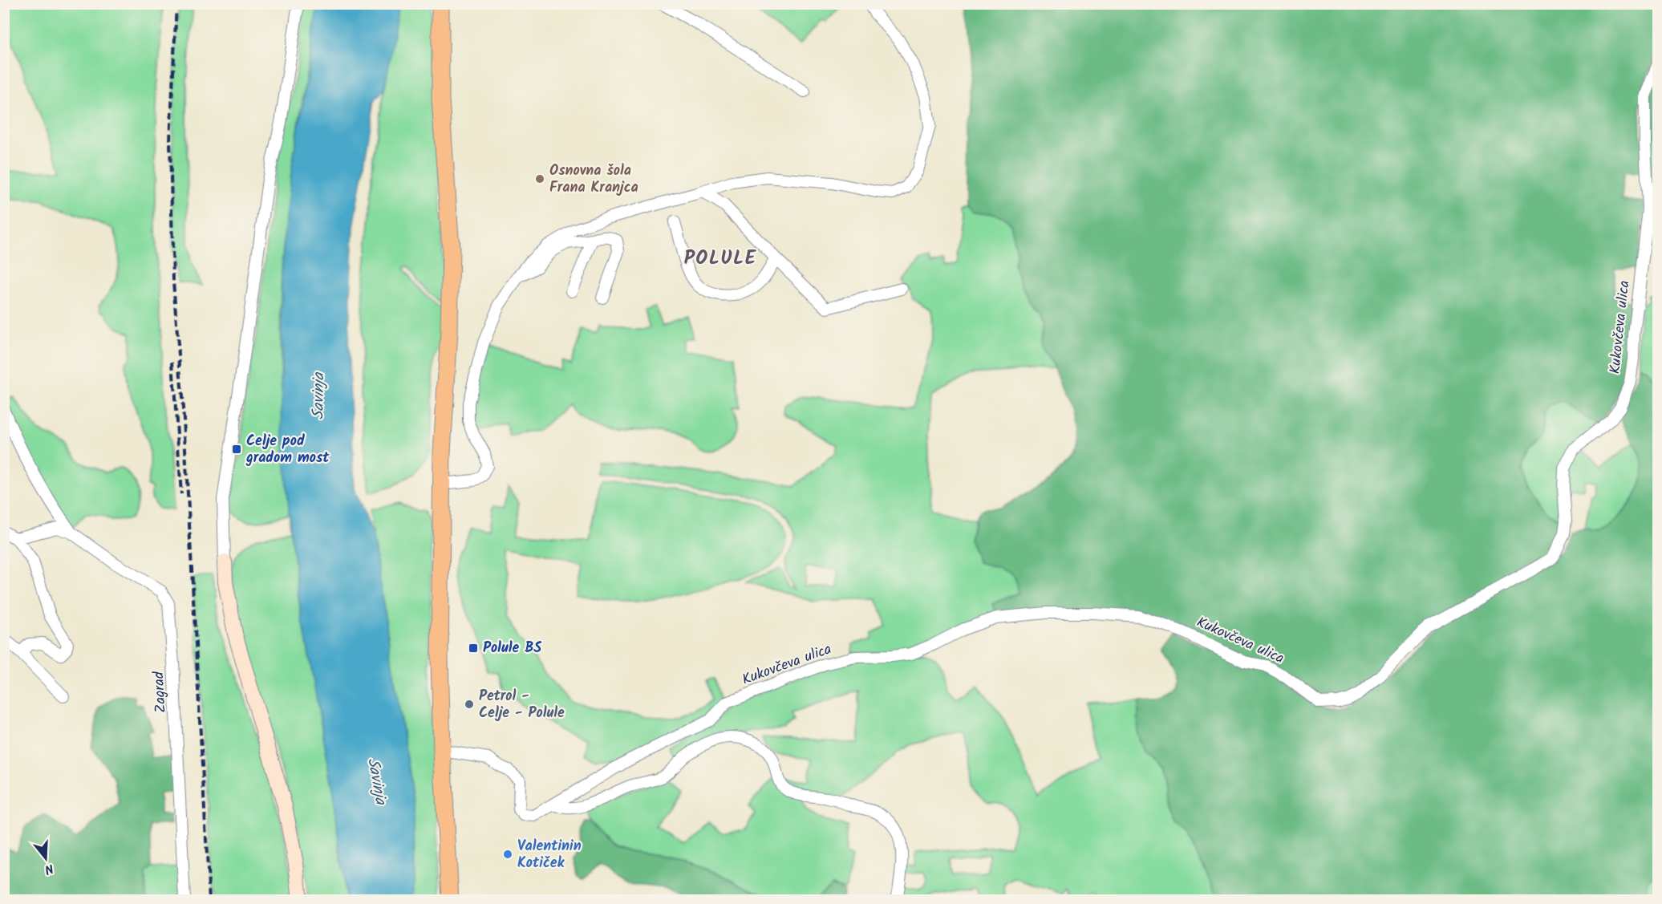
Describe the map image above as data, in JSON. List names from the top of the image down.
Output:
{
  "streets": {
    "street": ["Kukovčeva ulica", "Zagrad"]
  },
  "districts": ["POLULE"],
  "water": ["Savinja"],
  "places": {
    "other": ["Osnovna šola Frana Kranjca", "Petrol - Celje - Polule", "Valentinin Kotiček"],
    "transit": ["Celje pod gradom most", "Polule BS"]
  },
  "north": "bottom"
}
